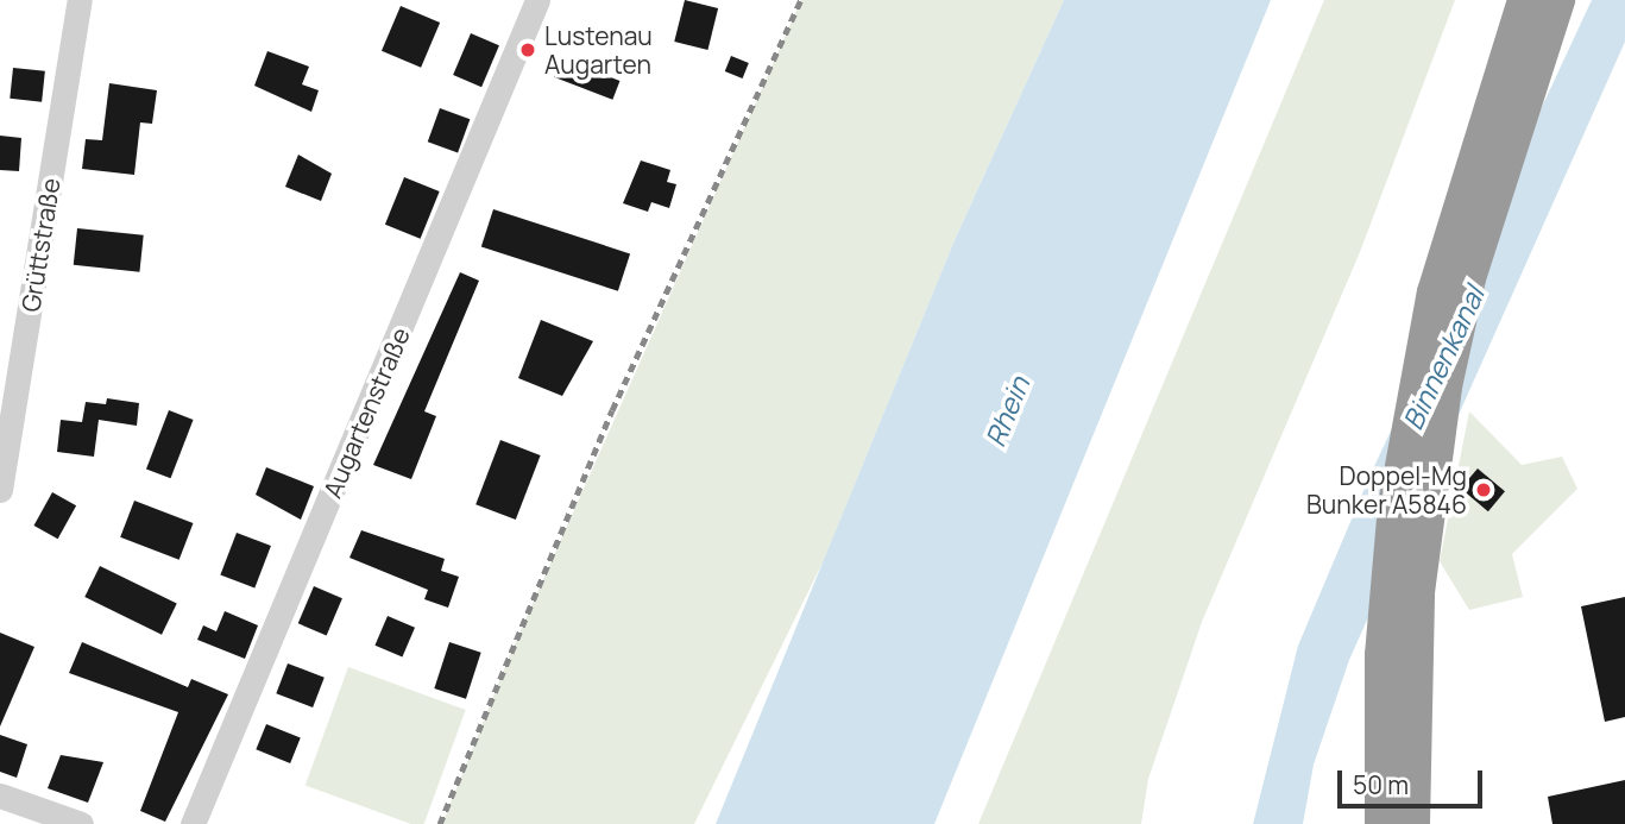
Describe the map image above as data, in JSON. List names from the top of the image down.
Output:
{
  "streets": {
    "street": ["Grüttstraße", "Augartenstraße"]
  },
  "water": ["Binnenkanal", "Rhein"],
  "places": ["Lustenau Augarten", "Doppel-Mg Bunker A5846"],
  "scale_bar": "50 m"
}
